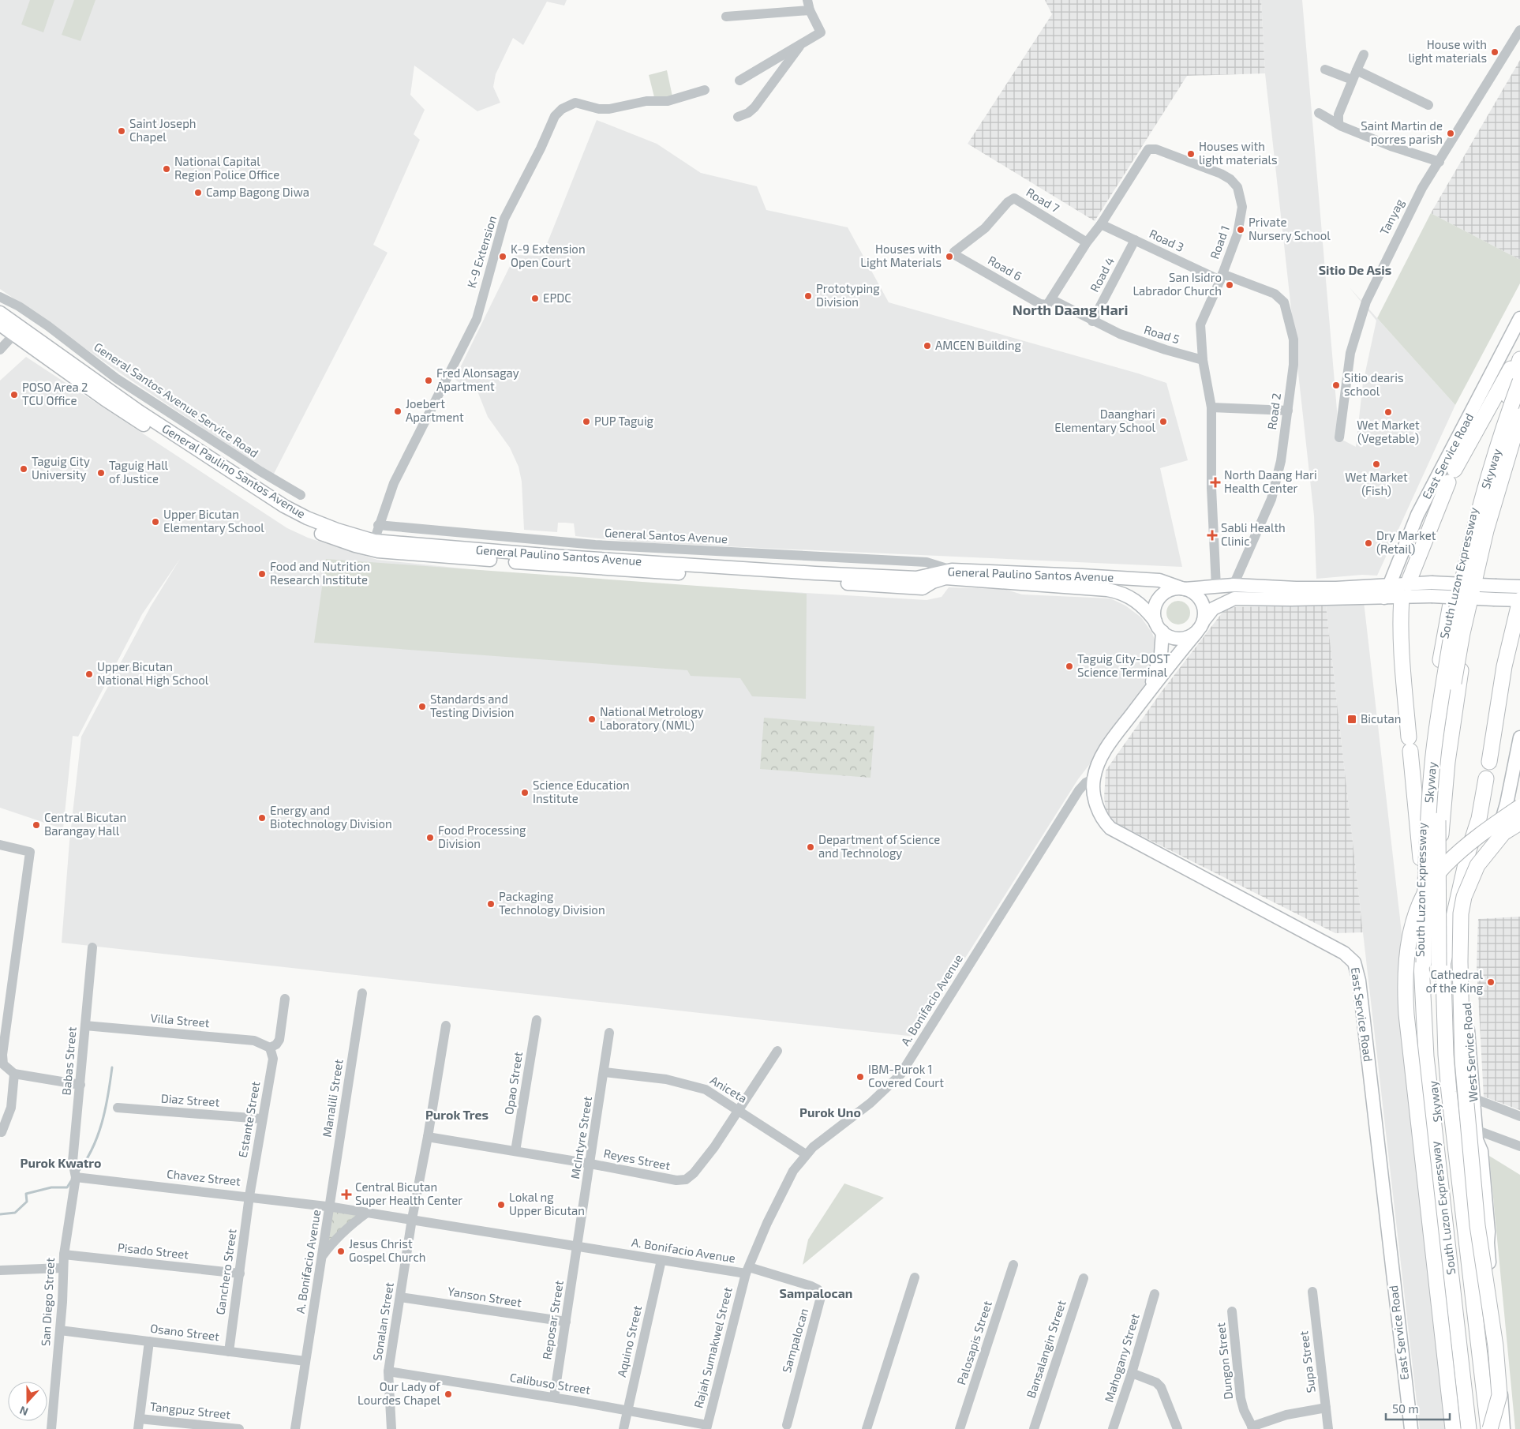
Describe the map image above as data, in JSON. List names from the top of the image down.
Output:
{
  "streets": {
    "highway": ["Skyway", "South Luzon Expressway"],
    "main road": ["East Service Road", "General Paulino Santos Avenue", "West Service Road"],
    "street": [
      "Road 7",
      "Tanyag",
      "Road 3",
      "Road 1",
      "K-9 Extension",
      "Road 6",
      "Road 4",
      "Road 5",
      "General Santos Avenue Service Road",
      "Road 2",
      "General Santos Avenue",
      "A. Bonifacio Avenue",
      "Villa Street",
      "Babas Street",
      "Opao Street",
      "Aniceta",
      "Manalili Street",
      "Diaz Street",
      "Estante Street",
      "McIntyre Street",
      "Reyes Street",
      "Chavez Street",
      "Pisado Street",
      "Ganchero Street",
      "Yanson Street",
      "San Diego Street",
      "Reposar Street",
      "Sonalan Street",
      "Osano Street",
      "Sampalocan",
      "Aquino Street",
      "Palosapis Street",
      "Rajah Sumakwel Street",
      "Bansalangin Street",
      "Mahogany Street",
      "Dungon Street",
      "Supa Street",
      "Calibuso Street",
      "Tangpuz Street"
    ]
  },
  "crossings": [
    ["Road 7", "Road 1"],
    ["Road 7", "Road 6"],
    ["Road 3", "Road 1"],
    ["Road 3", "Road 4"],
    ["Road 3", "Road 2"],
    ["Road 1", "Road 6"],
    ["Road 1", "Road 5"],
    ["Road 1", "Road 2"],
    ["Road 1", "General Paulino Santos Avenue"],
    ["K-9 Extension", "General Paulino Santos Avenue"],
    ["K-9 Extension", "General Santos Avenue"],
    ["Road 6", "Road 5"],
    ["Road 4", "Road 5"],
    ["Road 2", "General Paulino Santos Avenue"],
    ["East Service Road", "General Paulino Santos Avenue"],
    ["East Service Road", "A. Bonifacio Avenue"],
    ["General Paulino Santos Avenue", "General Santos Avenue"],
    ["A. Bonifacio Avenue", "Aniceta"],
    ["A. Bonifacio Avenue", "Manalili Street"],
    ["A. Bonifacio Avenue", "McIntyre Street"],
    ["A. Bonifacio Avenue", "Chavez Street"],
    ["A. Bonifacio Avenue", "Reposar Street"],
    ["A. Bonifacio Avenue", "Sonalan Street"],
    ["A. Bonifacio Avenue", "Osano Street"],
    ["A. Bonifacio Avenue", "Sampalocan"],
    ["A. Bonifacio Avenue", "Aquino Street"],
    ["A. Bonifacio Avenue", "Rajah Sumakwel Street"],
    ["Villa Street", "Babas Street"],
    ["Villa Street", "Estante Street"],
    ["Babas Street", "Chavez Street"],
    ["Babas Street", "San Diego Street"],
    ["Opao Street", "Reyes Street"],
    ["Aniceta", "McIntyre Street"],
    ["Aniceta", "Reyes Street"],
    ["Manalili Street", "Chavez Street"],
    ["Diaz Street", "Estante Street"],
    ["Estante Street", "Chavez Street"],
    ["Estante Street", "Ganchero Street"],
    ["McIntyre Street", "Reyes Street"],
    ["McIntyre Street", "Reposar Street"],
    ["Reyes Street", "Sonalan Street"],
    ["Chavez Street", "Ganchero Street"],
    ["Chavez Street", "San Diego Street"],
    ["Pisado Street", "Ganchero Street"],
    ["Pisado Street", "San Diego Street"],
    ["Ganchero Street", "Osano Street"],
    ["Yanson Street", "Reposar Street"],
    ["Yanson Street", "Sonalan Street"],
    ["San Diego Street", "Osano Street"],
    ["Reposar Street", "Calibuso Street"],
    ["Sonalan Street", "Calibuso Street"],
    ["Sampalocan", "Rajah Sumakwel Street"],
    ["Aquino Street", "Calibuso Street"],
    ["Rajah Sumakwel Street", "Calibuso Street"]
  ],
  "districts": [
    "Sitio De Asis",
    "North Daang Hari",
    "Purok Uno",
    "Purok Tres",
    "Purok Kwatro",
    "Sampalocan"
  ],
  "places": {
    "other": [
      "House with light materials",
      "Saint Joseph Chapel",
      "Saint Martin de porres parish",
      "Houses with light materials",
      "National Capital Region Police Office",
      "Camp Bagong Diwa",
      "Private Nursery School",
      "K-9 Extension Open Court",
      "Houses with Light Materials",
      "San Isidro Labrador Church",
      "Prototyping Division",
      "EPDC",
      "AMCEN Building",
      "Fred Alonsagay Apartment",
      "Sitio dearis school",
      "POSO Area 2 TCU Office",
      "Joebert Apartment",
      "Wet Market (Vegetable)",
      "PUP Taguig",
      "Daanghari Elementary School",
      "Wet Market (Fish)",
      "Taguig City University",
      "Taguig Hall of Justice",
      "Upper Bicutan Elementary School",
      "Dry Market (Retail)",
      "Food and Nutrition Research Institute",
      "Taguig City-DOST Science Terminal",
      "Upper Bicutan National High School",
      "Standards and Testing Division",
      "National Metrology Laboratory (NML)",
      "Science Education Institute",
      "Energy and Biotechnology Division",
      "Central Bicutan Barangay Hall",
      "Food Processing Division",
      "Department of Science and Technology",
      "Packaging Technology Division",
      "Cathedral of the King",
      "IBM-Purok 1 Covered Court",
      "Lokal ng Upper Bicutan",
      "Jesus Christ Gospel Church",
      "Our Lady of Lourdes Chapel"
    ],
    "health": ["North Daang Hari Health Center", "Sabli Health Clinic", "Central Bicutan Super Health Center"],
    "transit": ["Bicutan"]
  },
  "scale_bar": "50 m",
  "north": "bottom"
}
